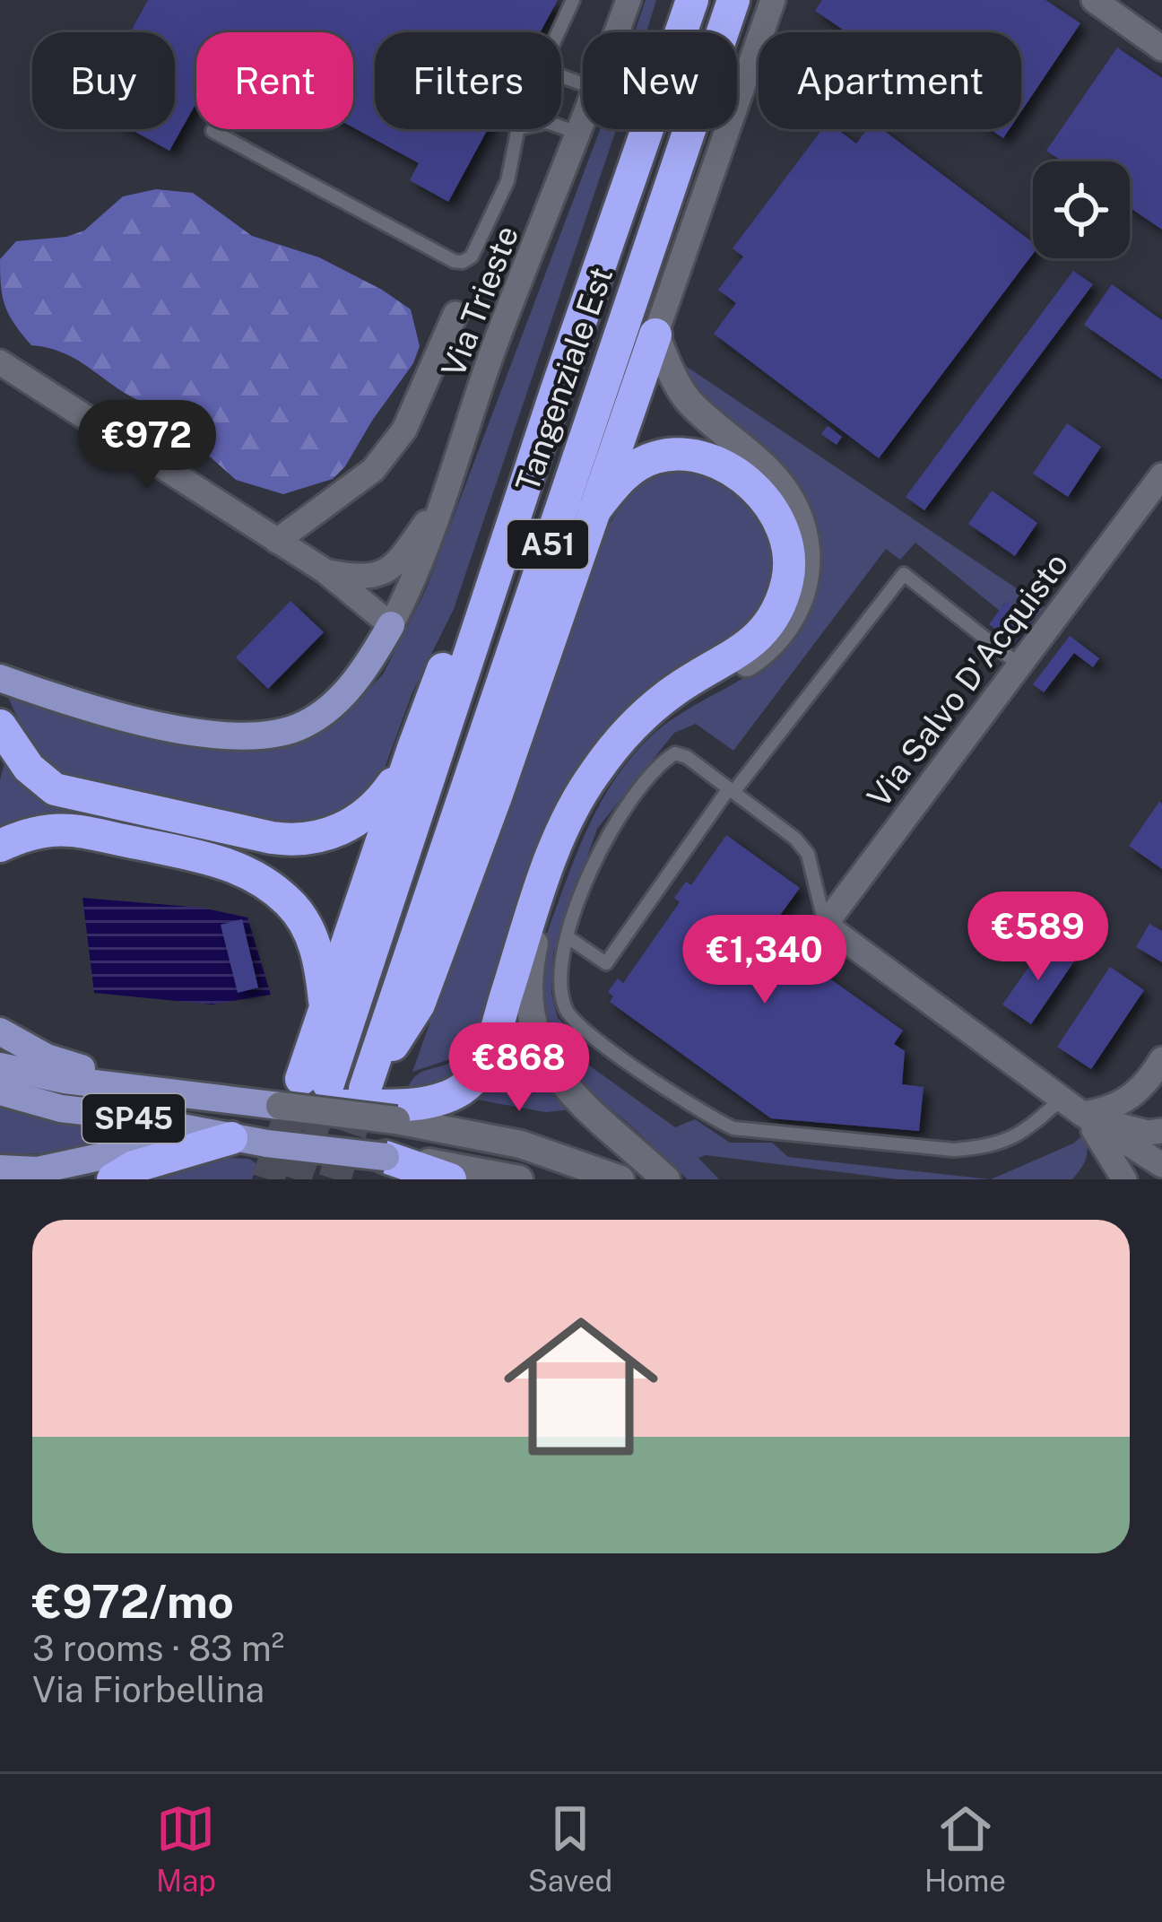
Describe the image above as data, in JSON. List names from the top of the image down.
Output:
{
  "streets": {
    "highway": ["Tangenziale Est", "A51"],
    "main road": ["SP45"],
    "street": ["Via Trieste", "Via Salvo D'Acquisto"]
  },
  "crossings": [
    ["Tangenziale Est", "SP45"]
  ],
  "page": {
    "chip": [
      "Buy",
      "Rent",
      "Filters",
      "New",
      "Apartment"
    ],
    "price": [
      "€972",
      "€589",
      "€1,340",
      "€868"
    ],
    "list": [
      {
        "name": "€972/mo",
        "note": "3 rooms · 83 m² · Via Fiorbellina"
      }
    ],
    "tabs": ["Map", "Saved", "Home"]
  }
}
